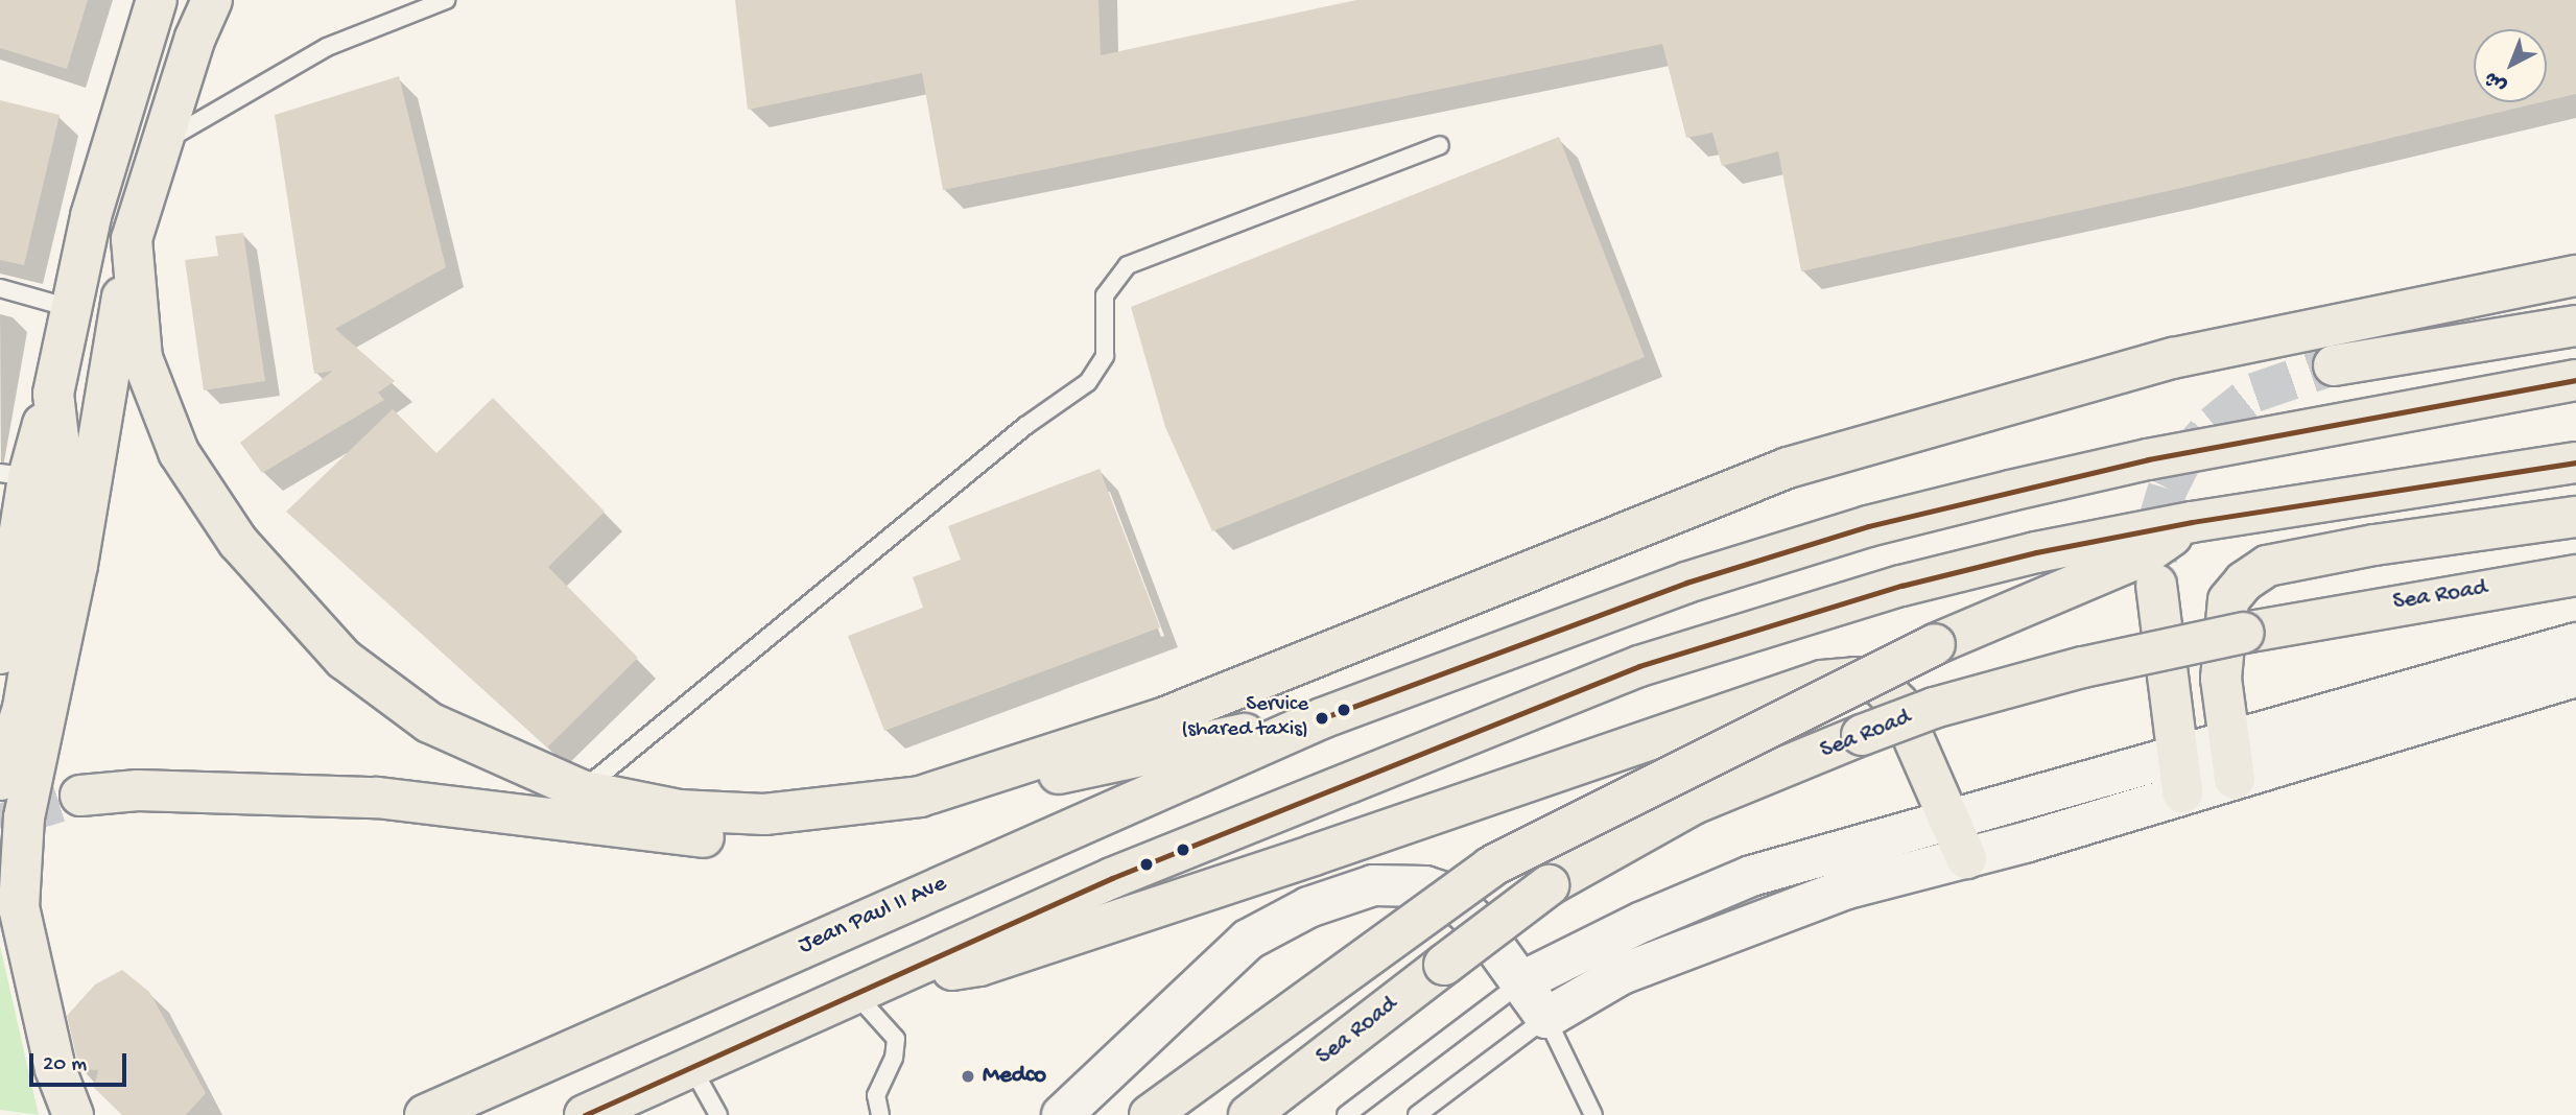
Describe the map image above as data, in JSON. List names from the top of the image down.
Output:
{
  "streets": {
    "highway": ["Sea Road", "Jean Paul II Ave"]
  },
  "places": ["Service (shared taxis)", "Medco"],
  "scale_bar": "20 m",
  "north": "bottom left"
}
